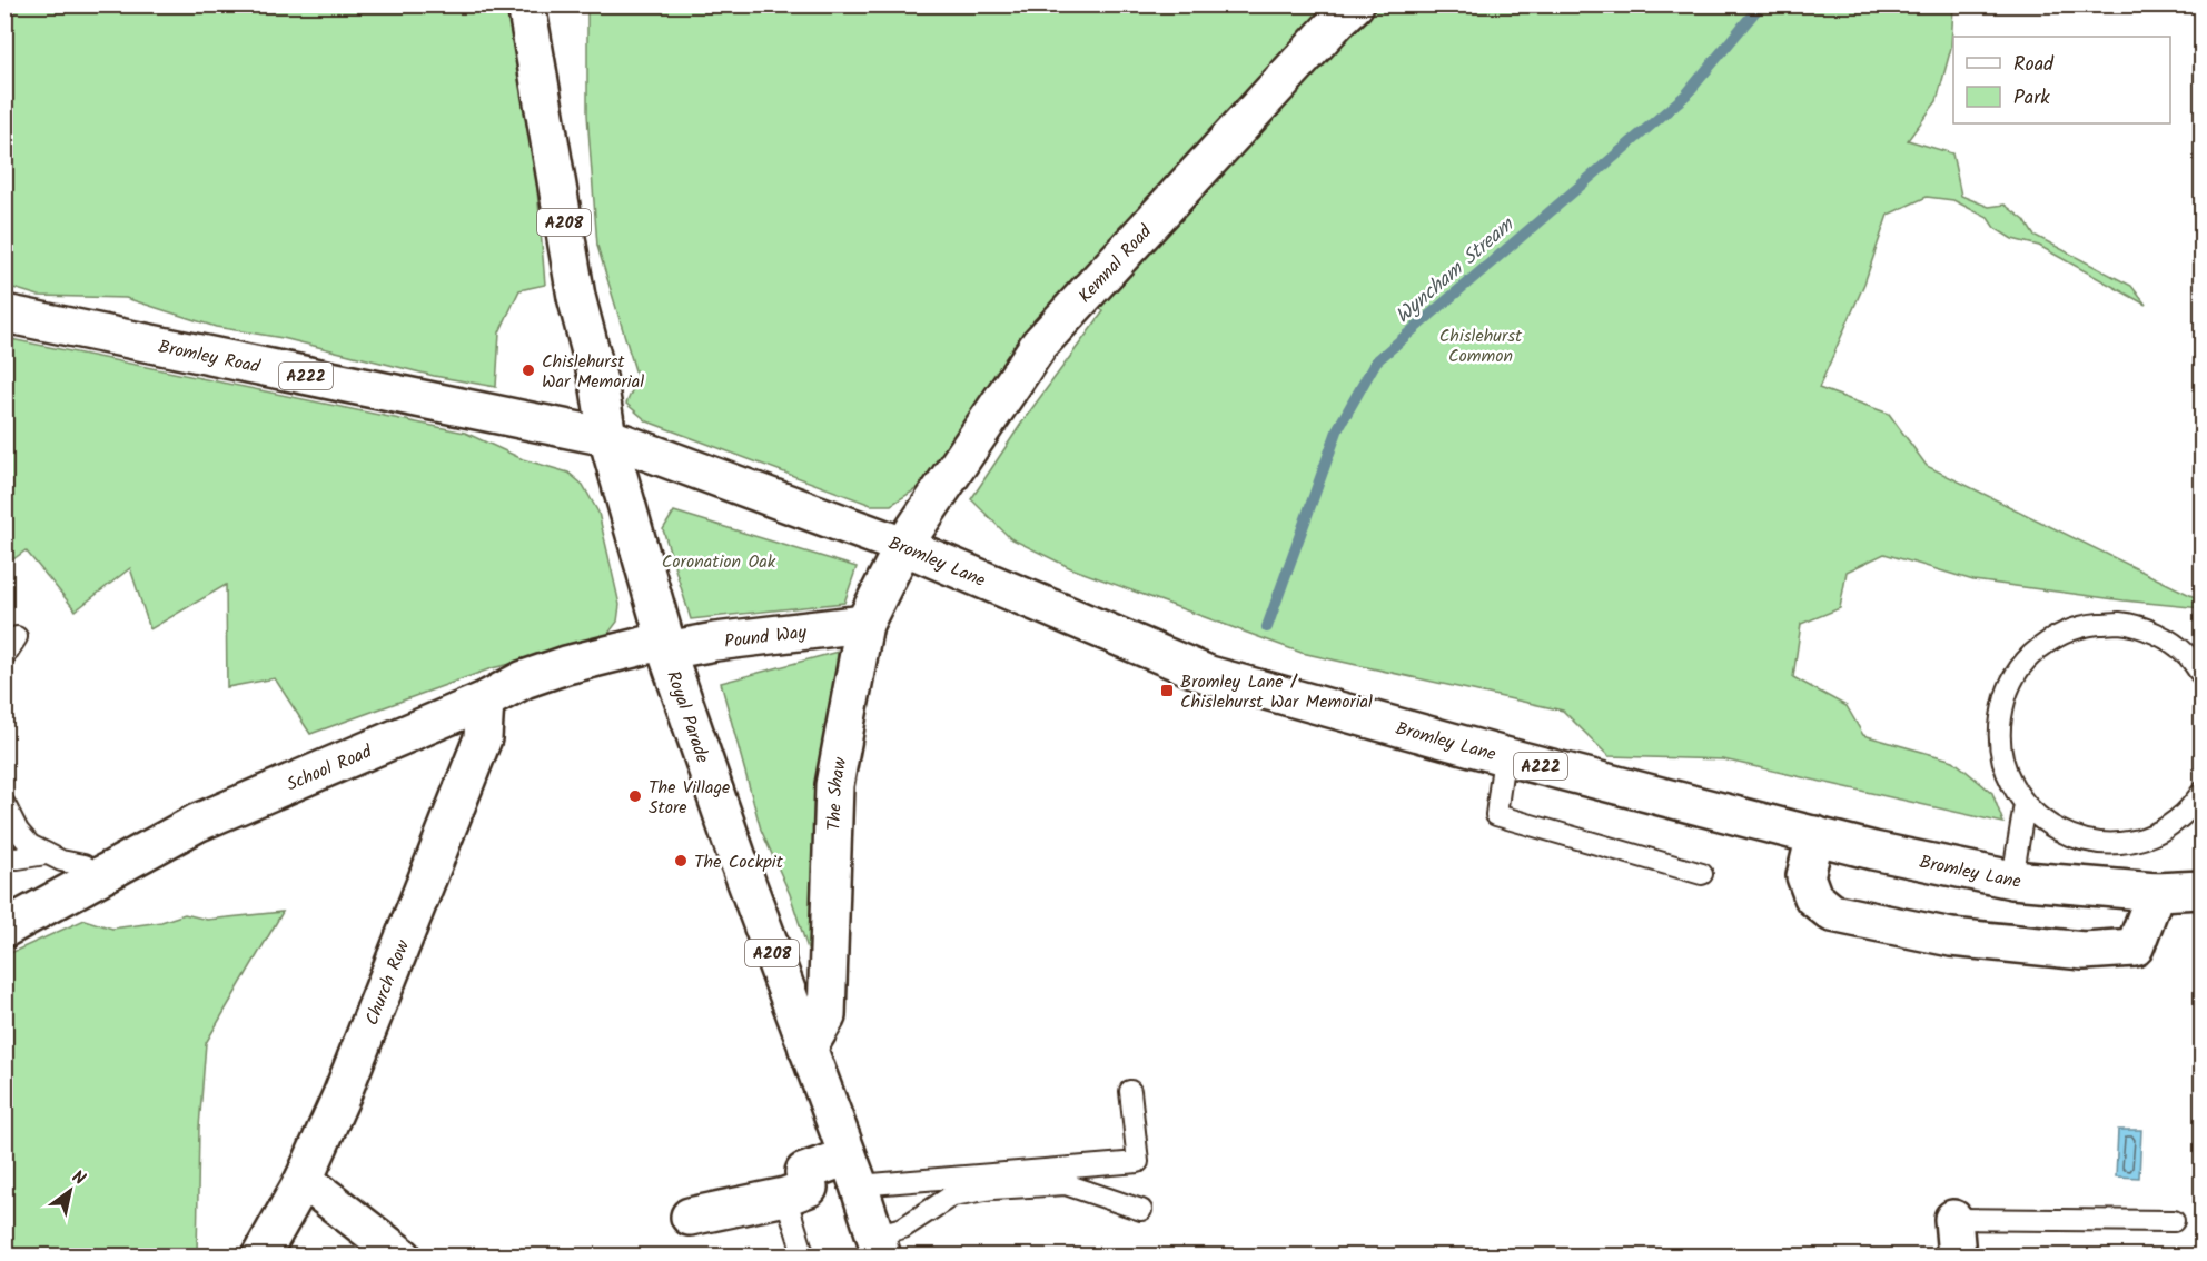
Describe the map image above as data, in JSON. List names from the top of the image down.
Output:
{
  "streets": {
    "street": [
      "A208",
      "Kemnal Road",
      "Bromley Road",
      "A222",
      "Bromley Lane",
      "Pound Way",
      "Royal Parade",
      "School Road",
      "The Shaw",
      "Church Row"
    ]
  },
  "crossings": [
    ["A208", "Bromley Road"],
    ["A208", "Bromley Lane"],
    ["A208", "Royal Parade"],
    ["Kemnal Road", "Bromley Lane"],
    ["Kemnal Road", "The Shaw"],
    ["Bromley Road", "Bromley Lane"],
    ["Bromley Road", "Royal Parade"],
    ["Bromley Lane", "Royal Parade"],
    ["Bromley Lane", "The Shaw"],
    ["Pound Way", "Royal Parade"],
    ["Pound Way", "School Road"],
    ["Pound Way", "The Shaw"],
    ["Royal Parade", "School Road"],
    ["Royal Parade", "The Shaw"],
    ["School Road", "Church Row"]
  ],
  "water": ["Wyncham Stream"],
  "parks": ["Chislehurst Common", "Coronation Oak"],
  "places": {
    "other": ["Chislehurst War Memorial", "The Village Store", "The Cockpit"],
    "transit": ["Bromley Lane / Chislehurst War Memorial"]
  },
  "legend": ["Road", "Park"],
  "north": "top right"
}
